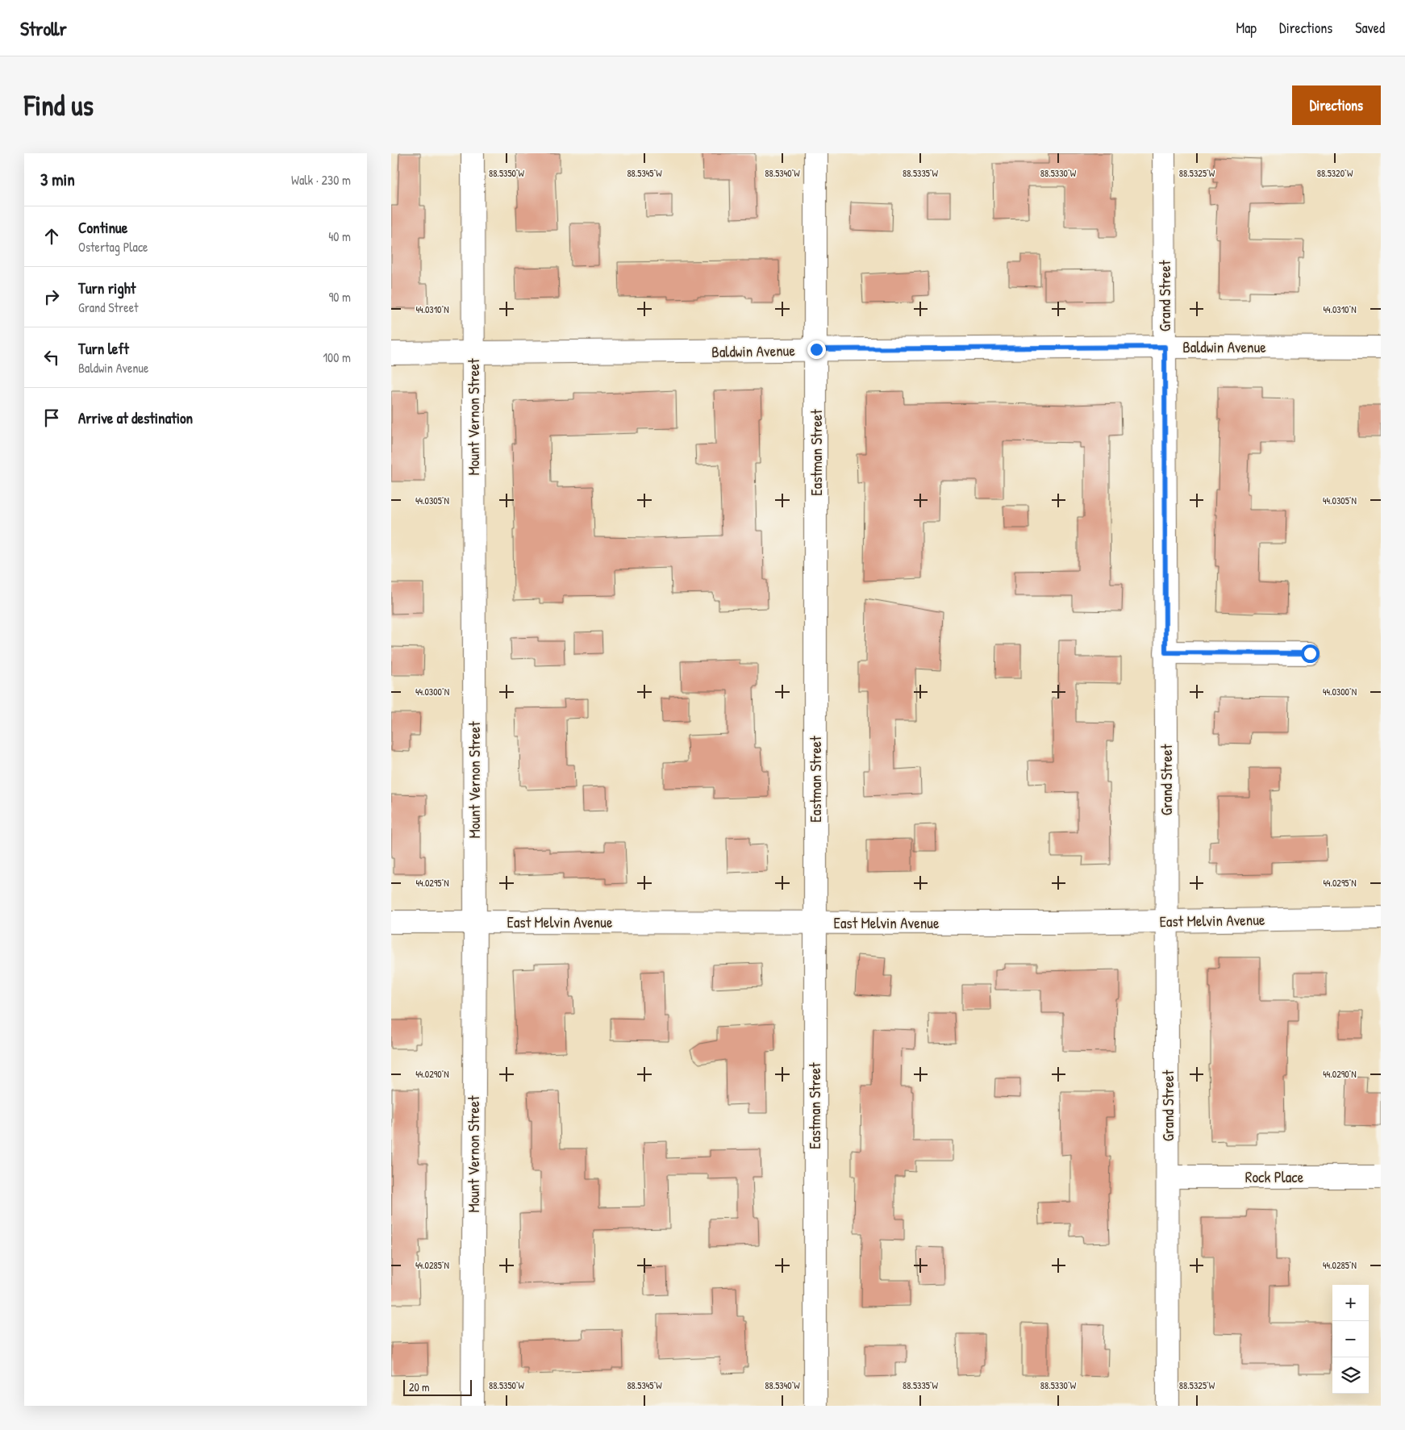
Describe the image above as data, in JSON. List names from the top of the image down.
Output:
{
  "streets": {
    "street": [
      "Grand Street",
      "Baldwin Avenue",
      "Mount Vernon Street",
      "Eastman Street",
      "East Melvin Avenue",
      "Rock Place"
    ]
  },
  "crossings": [
    ["Grand Street", "Baldwin Avenue"],
    ["Grand Street", "East Melvin Avenue"],
    ["Grand Street", "Rock Place"],
    ["Baldwin Avenue", "Mount Vernon Street"],
    ["Baldwin Avenue", "Eastman Street"],
    ["Mount Vernon Street", "East Melvin Avenue"],
    ["Eastman Street", "East Melvin Avenue"]
  ],
  "scale_bar": "20 m",
  "page": {
    "header": "Strollr",
    "nav": ["Map", "Directions", "Saved"],
    "buttons": "Directions",
    "title": "Find us",
    "heading": ["3 min", "Walk · 230 m"],
    "list": [
      ["Continue", "Ostertag Place", "40 m"],
      ["Turn right", "Grand Street", "90 m"],
      ["Turn left", "Baldwin Avenue", "100 m"],
      "Arrive at destination"
    ],
    "map_buttons": ["+", "−"],
    "scale": "20 m"
  },
  "coordinates": [
    "88.5350°W",
    "88.5345°W",
    "88.5340°W",
    "88.5335°W",
    "88.5330°W",
    "88.5325°W",
    "88.5320°W",
    "44.0310°N",
    "44.0305°N",
    "44.0300°N",
    "44.0295°N",
    "44.0290°N",
    "44.0285°N"
  ]
}
